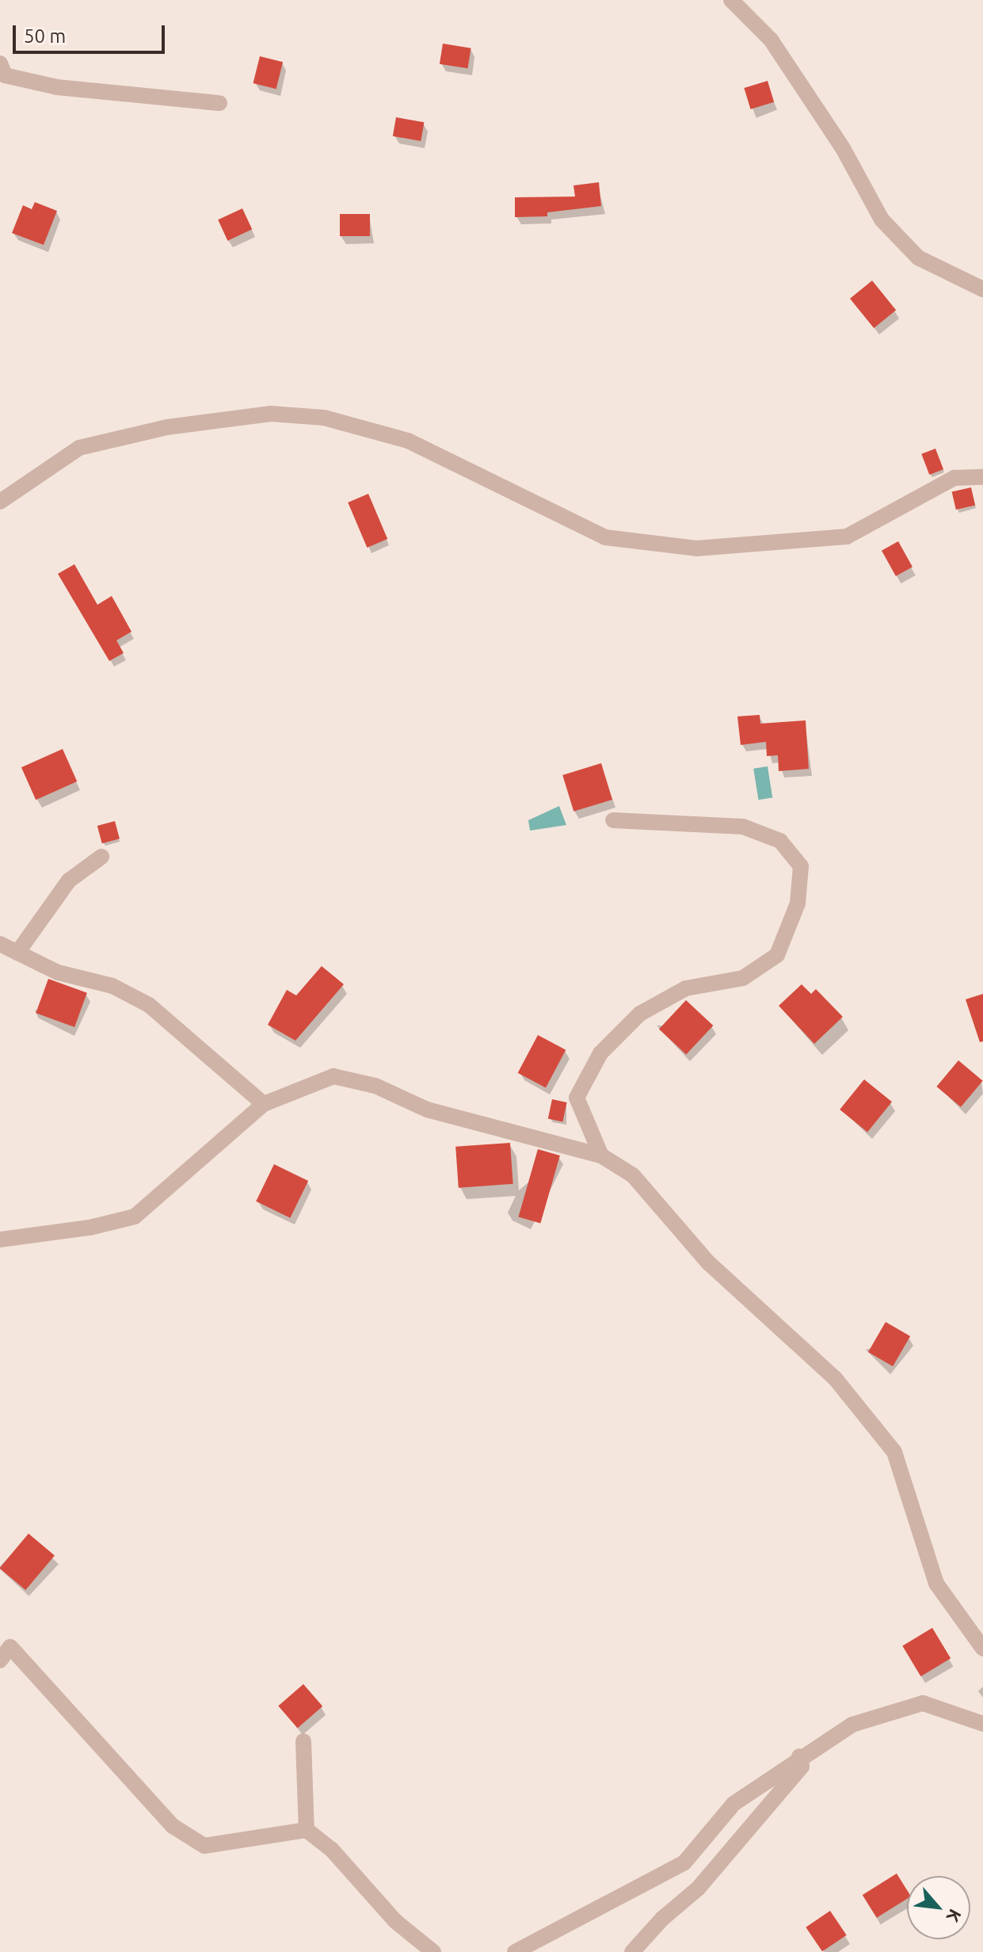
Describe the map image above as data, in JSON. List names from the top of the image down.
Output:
{
  "scale_bar": "50 m",
  "north": "bottom right"
}
